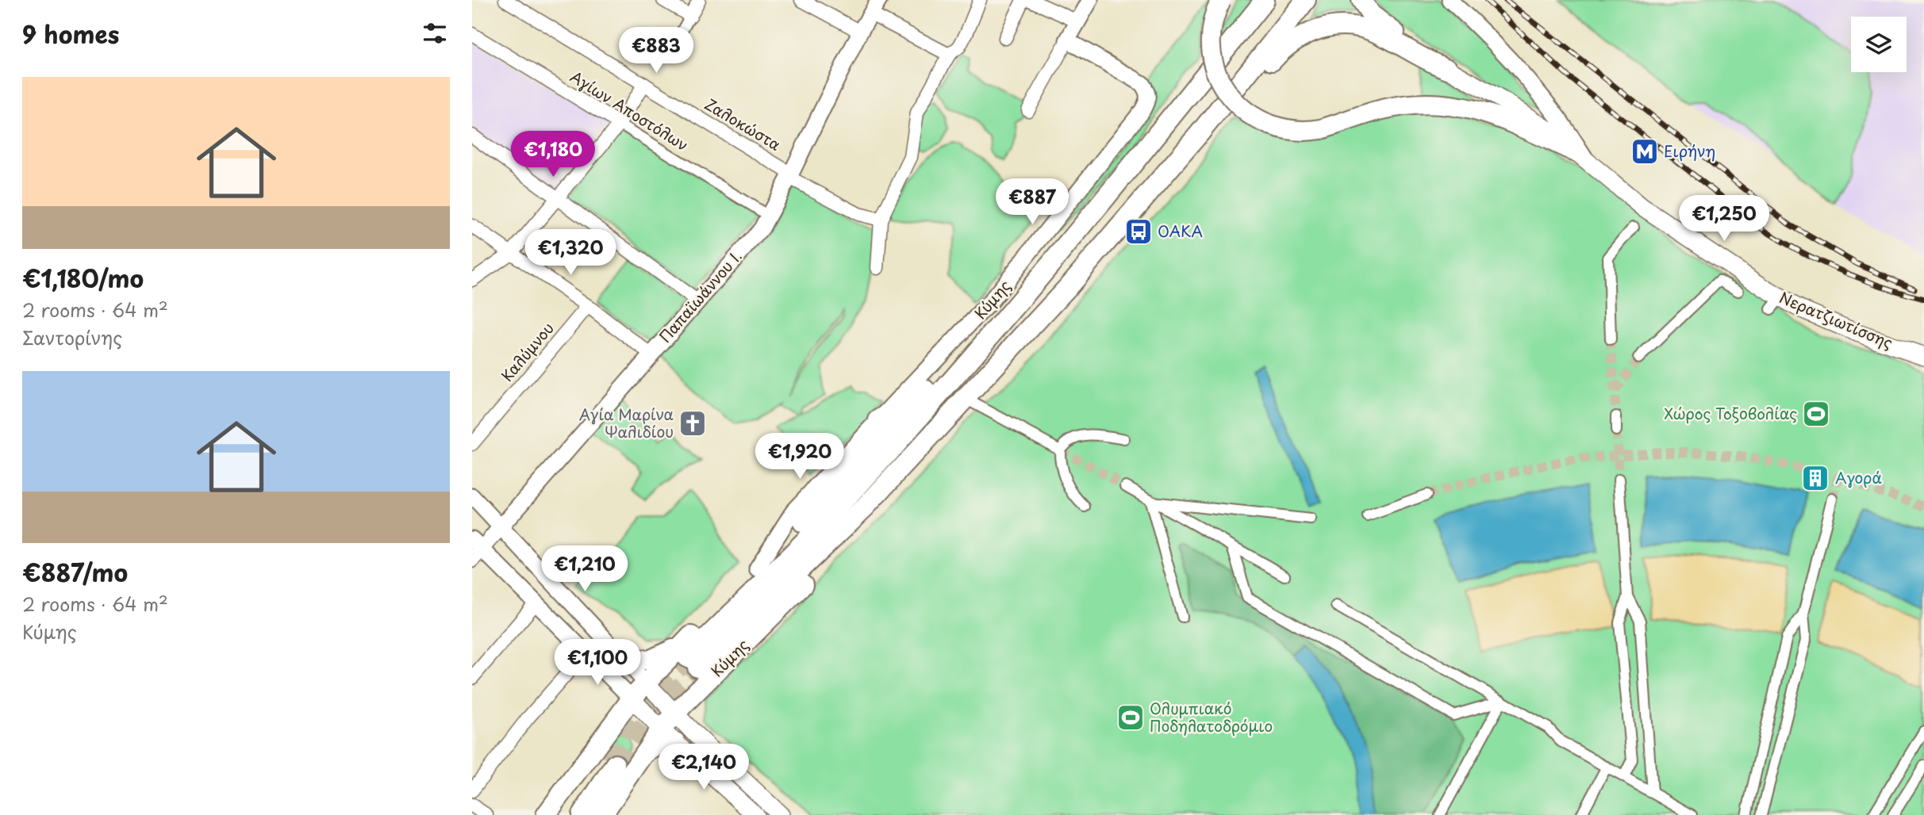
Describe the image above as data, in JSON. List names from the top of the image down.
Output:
{
  "streets": {
    "main road": ["Κύμης", "Νερατζιωτίσσης"],
    "street": [
      "Αγίων Αποστόλων",
      "Ζαλοκώστα",
      "Παπαϊωάννου Ι.",
      "Καλύμνου"
    ]
  },
  "crossings": [
    ["Αγίων Αποστόλων", "Παπαϊωάννου Ι."],
    ["Ζαλοκώστα", "Παπαϊωάννου Ι."]
  ],
  "places": {
    "metro station": ["Ειρήνη"],
    "bus stop": ["ΟΑΚΑ"],
    "sports": ["Χώρος Τοξοβολίας", "Ολυμπιακό Ποδηλατοδρόμιο"],
    "church": ["Αγία Μαρίνα Ψαλιδίου"],
    "building": ["Αγορά"]
  },
  "page": {
    "heading": "9 homes",
    "price": [
      "€883",
      "€1,180",
      "€887",
      "€1,250",
      "€1,320",
      "€1,920",
      "€1,210",
      "€1,100",
      "€2,140"
    ],
    "list": [
      {
        "name": "€1,180/mo",
        "note": "2 rooms · 64 m² · Σαντορίνης"
      },
      {
        "name": "€887/mo",
        "note": "2 rooms · 64 m² · Κύμης"
      }
    ]
  }
}
